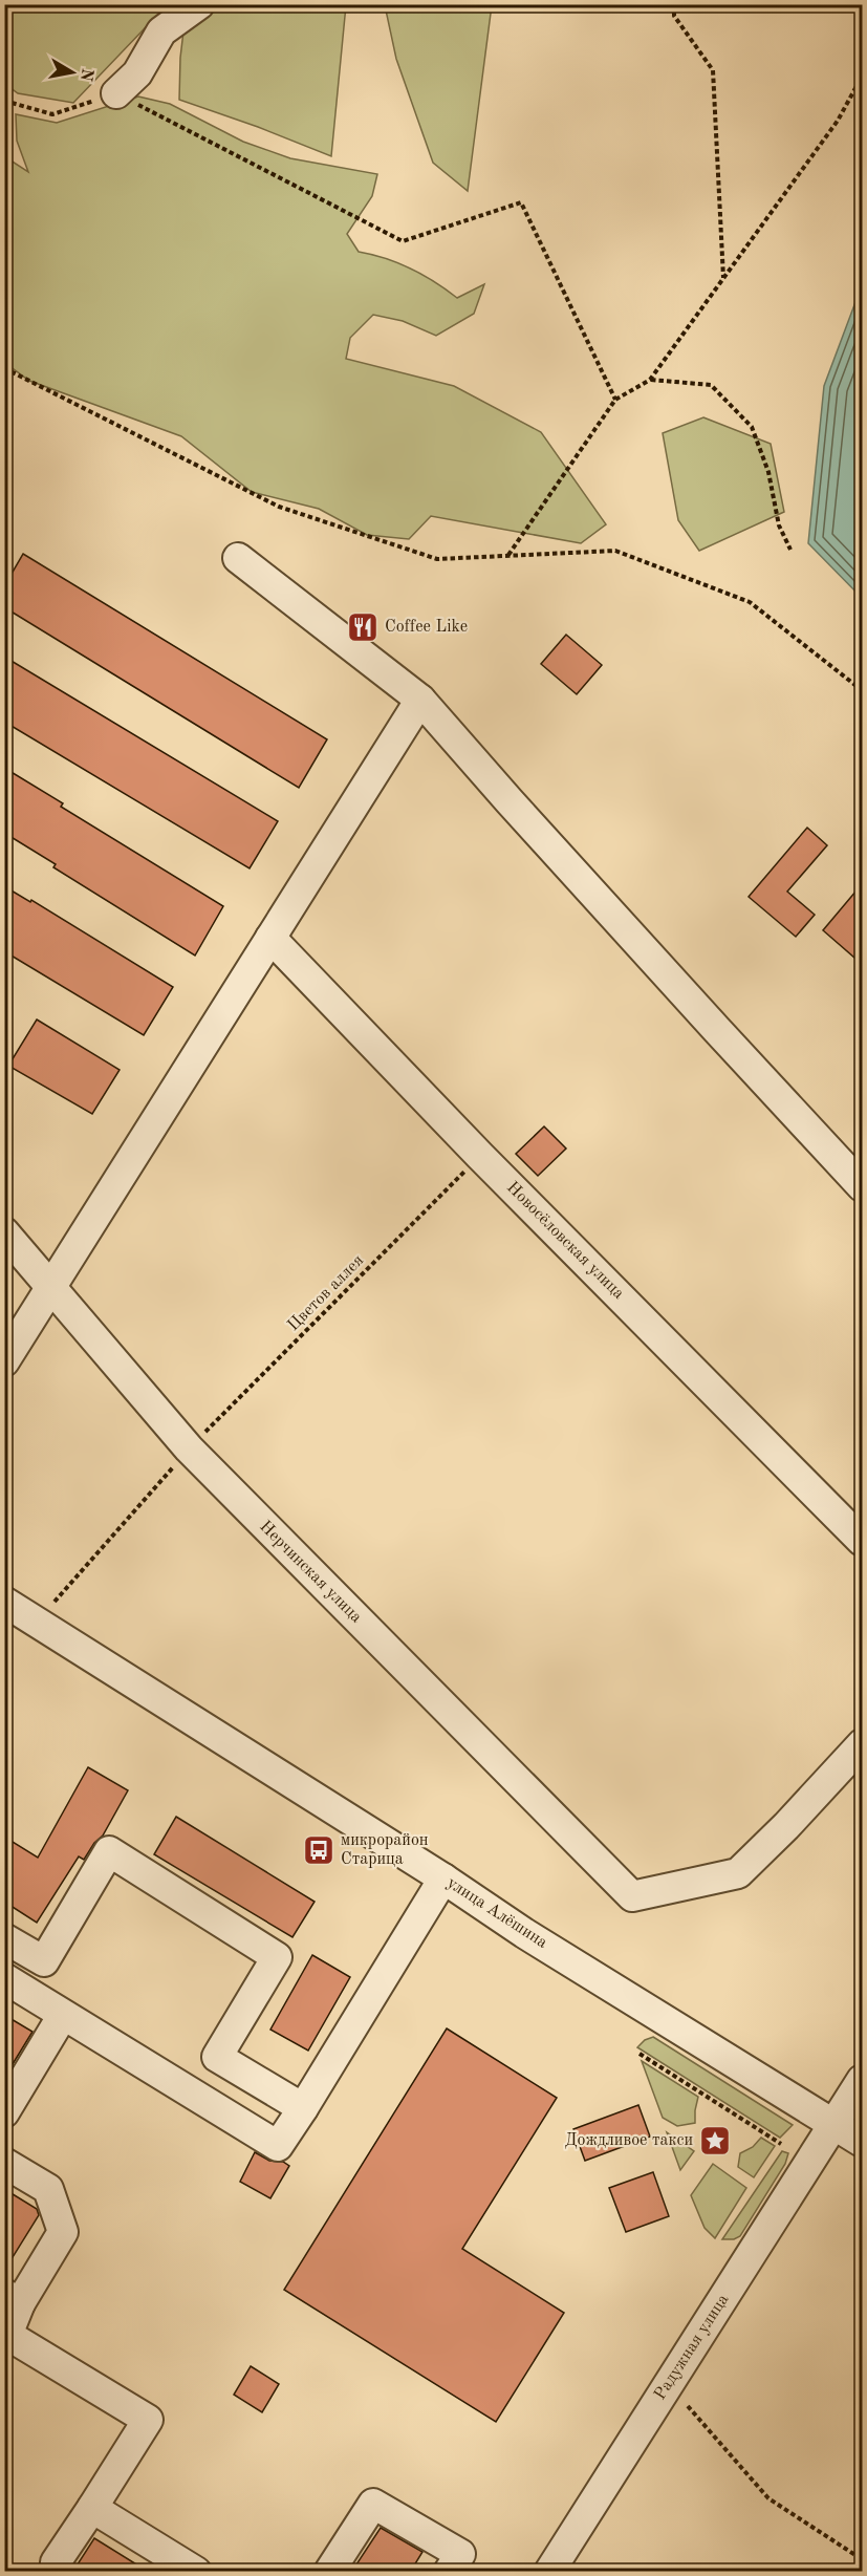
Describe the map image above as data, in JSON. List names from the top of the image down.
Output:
{
  "streets": {
    "street": [
      "Новосёловская улица",
      "Нерчинская улица",
      "улица Алёшина",
      "Радужная улица"
    ],
    "path": ["Цветов аллея"]
  },
  "crossings": [
    ["Новосёловская улица", "Цветов аллея"],
    ["Цветов аллея", "Нерчинская улица"],
    ["улица Алёшина", "Радужная улица"]
  ],
  "places": {
    "restaurant": ["Coffee Like"],
    "bus stop": ["микрорайон Старица"],
    "place": ["Дождливое такси"]
  },
  "north": "right"
}
